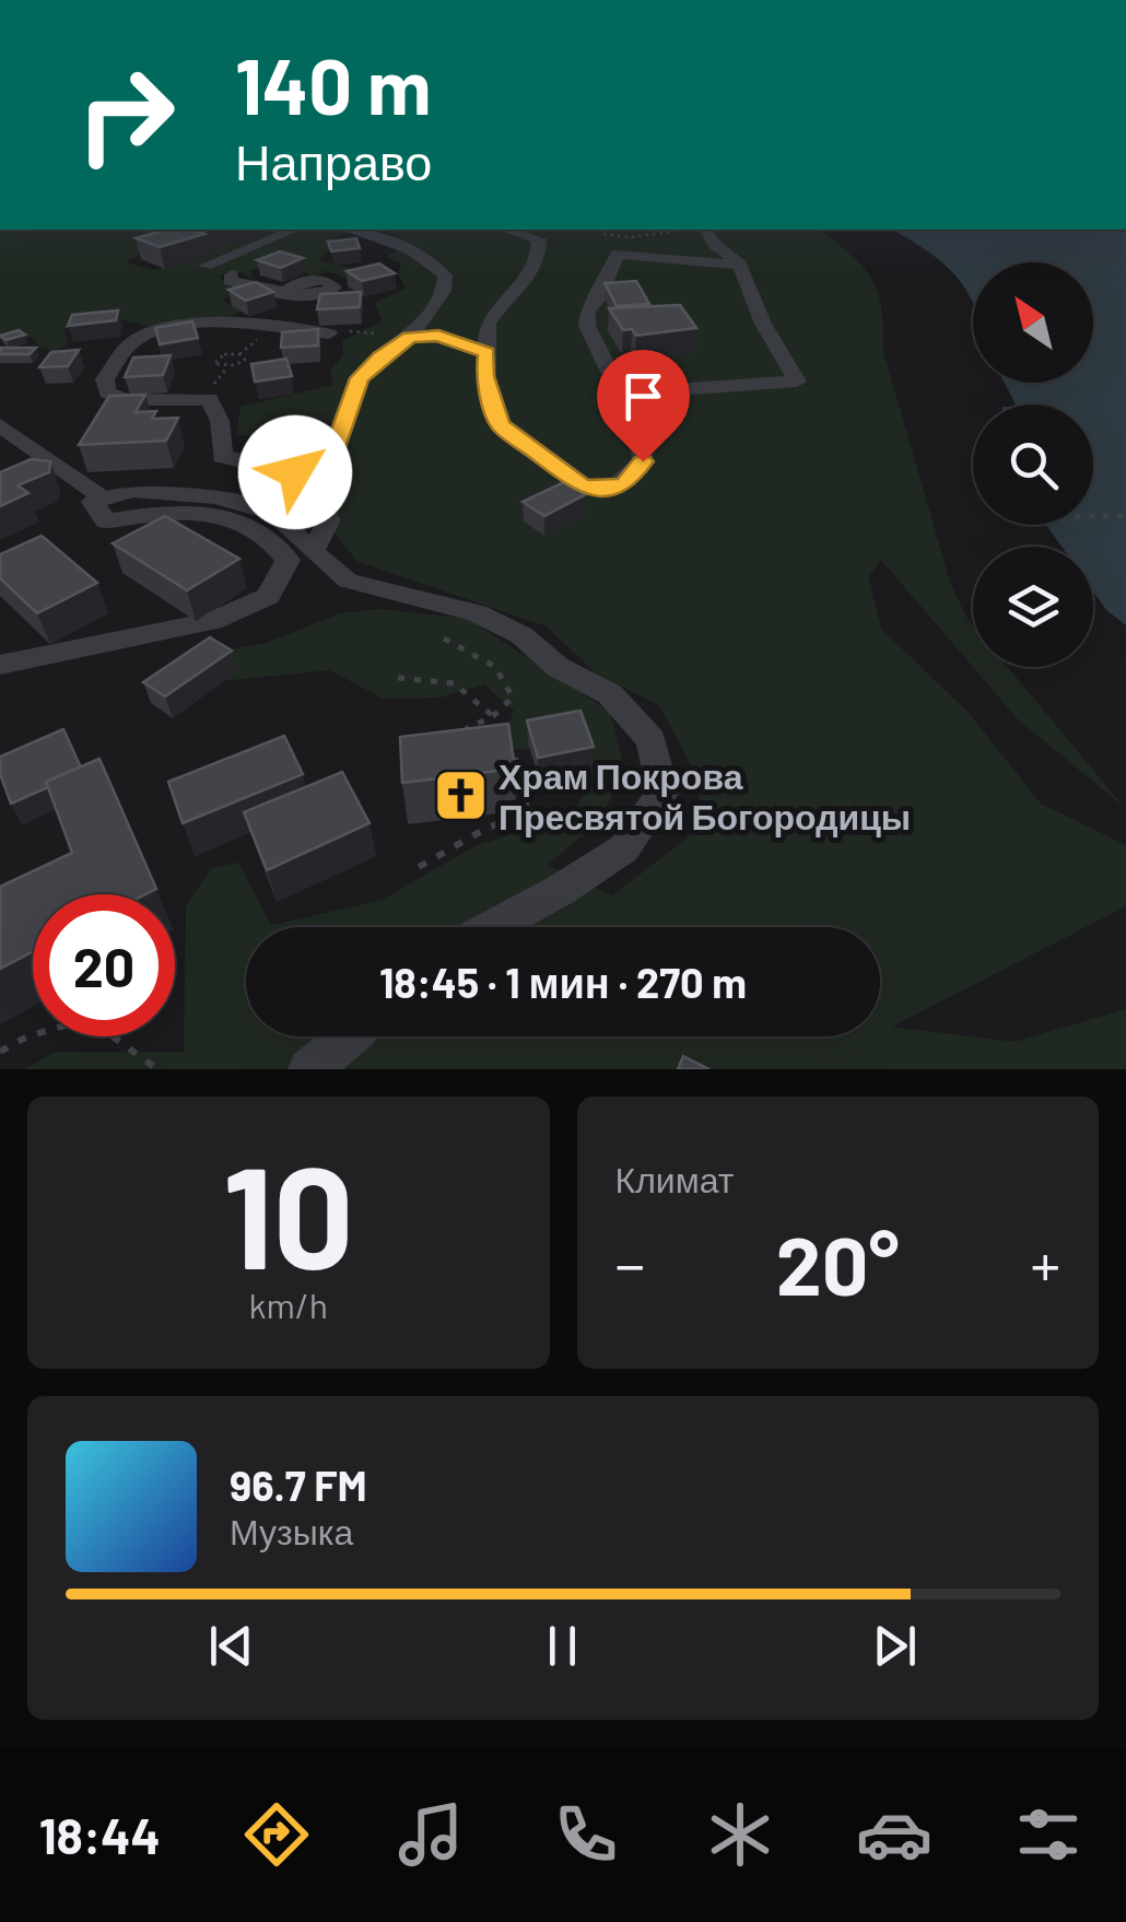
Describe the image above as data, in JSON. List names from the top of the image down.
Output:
{
  "places": {
    "church": ["Храм Покрова Пресвятой Богородицы"]
  },
  "north": "top left",
  "page": {
    "turn": ["140 m", "Направо"],
    "limit": "20",
    "trip": "18:45 · 1 мин · 270 m",
    "tile": [
      ["10", "km/h"],
      "Климат"
    ],
    "heat": ["−", "20°", "+"],
    "song": ["96.7 FM", "Музыка"],
    "tabs": "18:44"
  }
}
